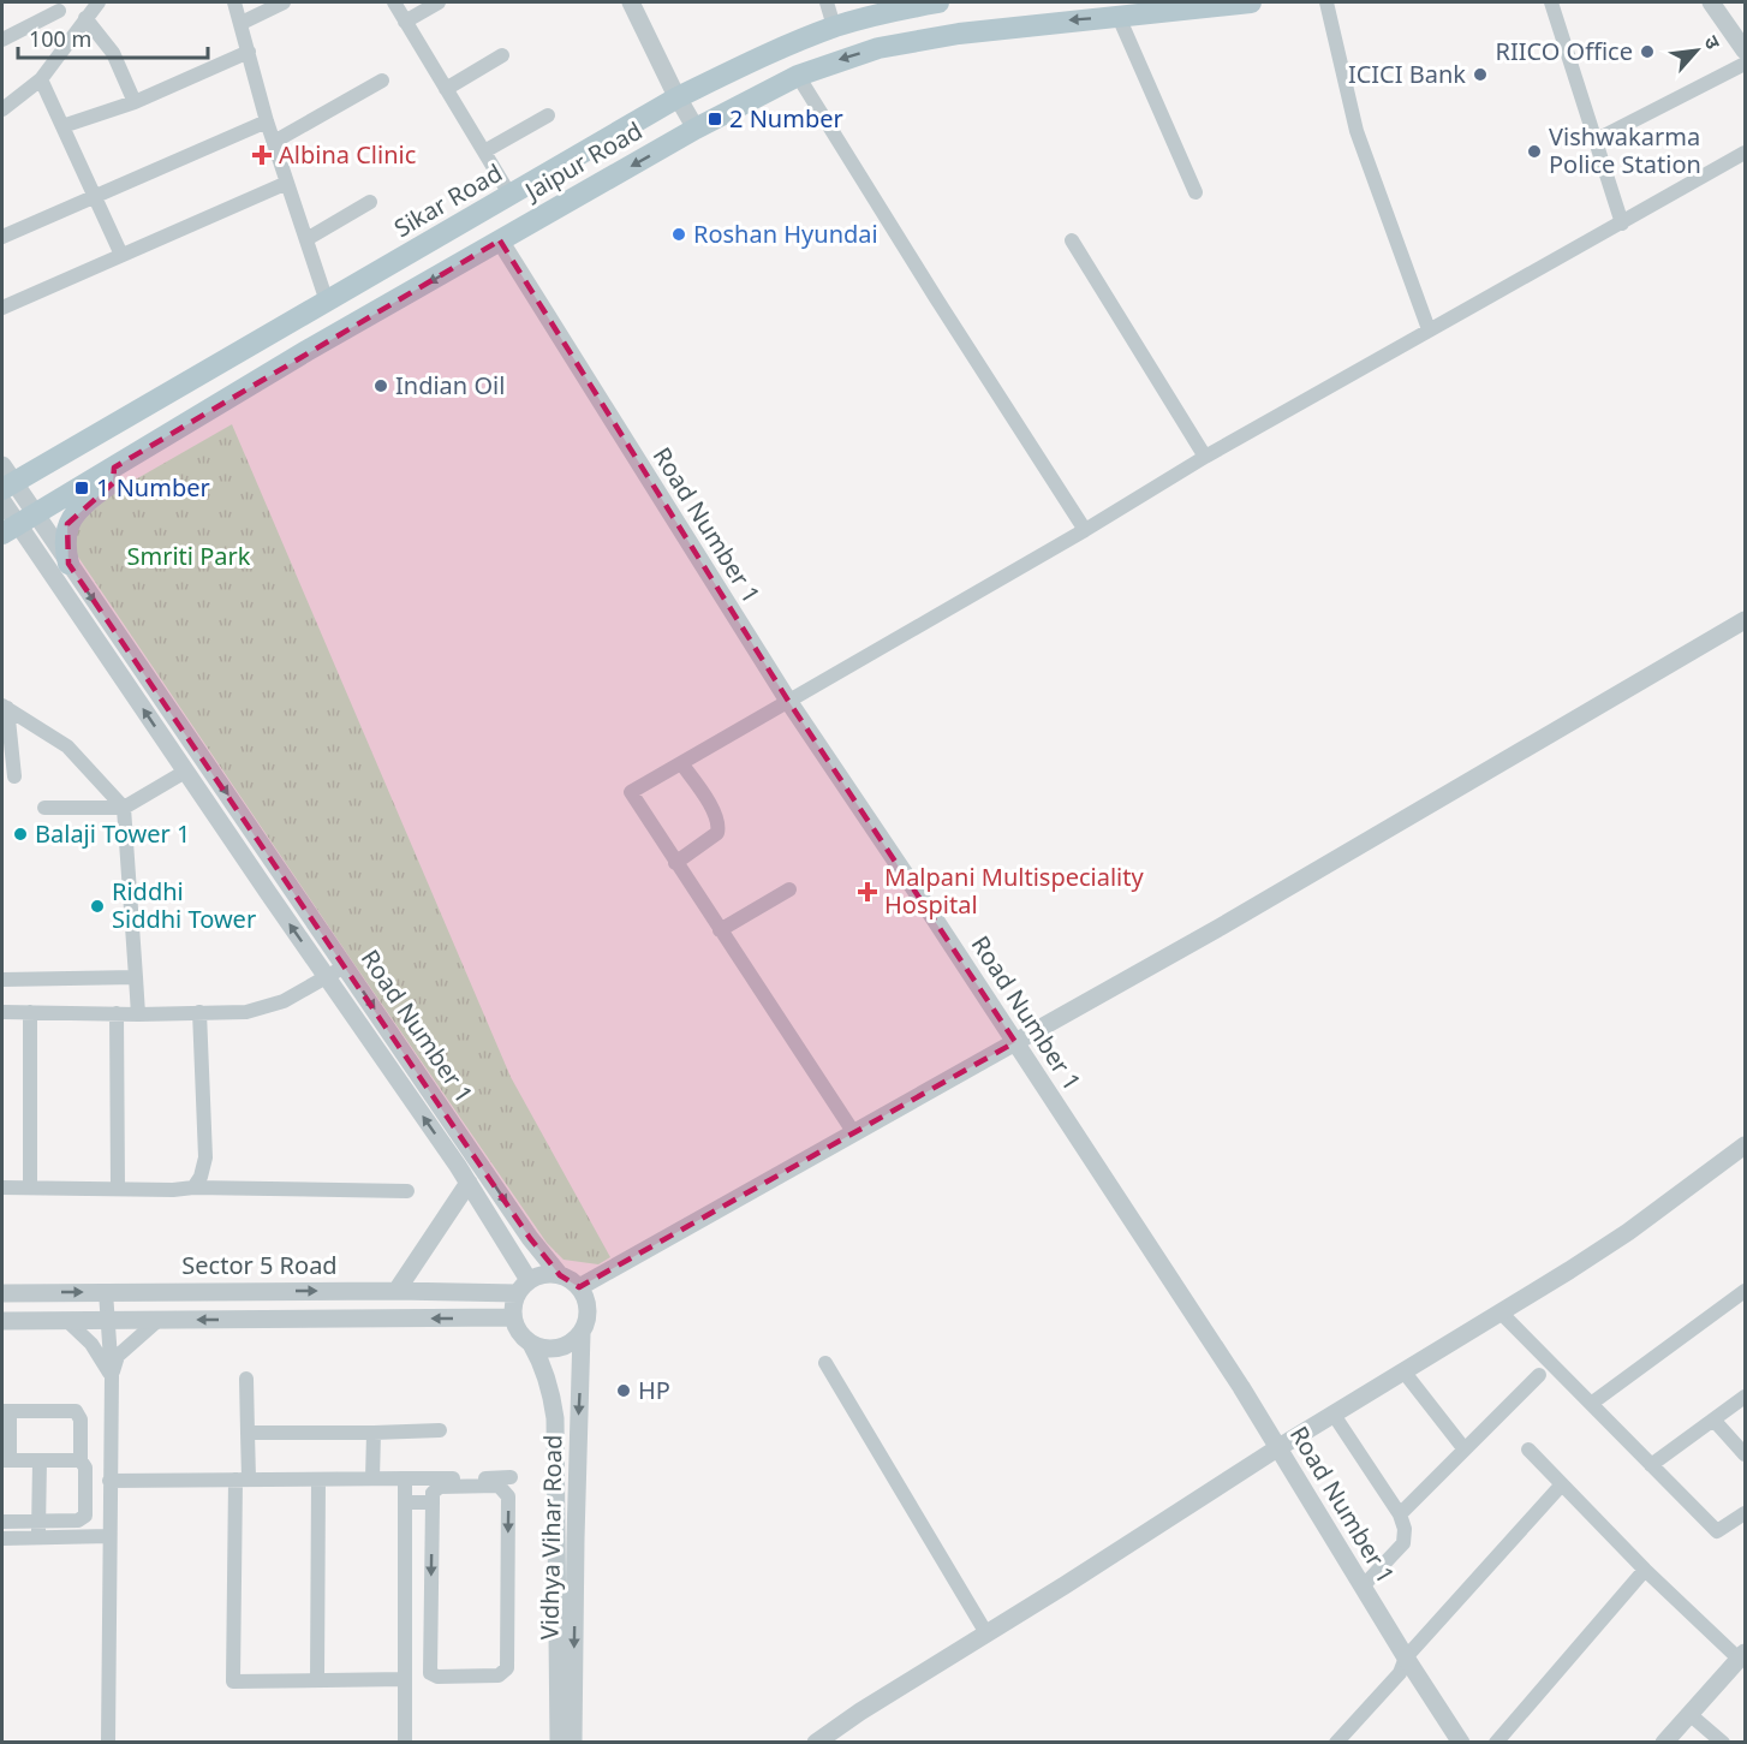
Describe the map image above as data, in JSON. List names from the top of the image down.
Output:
{
  "streets": {
    "main road": ["Jaipur Road", "Sikar Road"],
    "street": ["Road Number 1", "Sector 5 Road", "Vidhya Vihar Road"]
  },
  "crossings": [
    ["Jaipur Road", "Road Number 1"],
    ["Sikar Road", "Road Number 1"],
    ["Road Number 1", "Sector 5 Road"],
    ["Road Number 1", "Vidhya Vihar Road"],
    ["Sector 5 Road", "Vidhya Vihar Road"]
  ],
  "one_way": ["Jaipur Road"],
  "parks": ["Smriti Park"],
  "places": {
    "other": [
      "RIICO Office",
      "ICICI Bank",
      "Vishwakarma Police Station",
      "Roshan Hyundai",
      "Indian Oil",
      "Balaji Tower 1",
      "Riddhi Siddhi Tower",
      "HP"
    ],
    "transit": ["2 Number", "1 Number"],
    "health": ["Albina Clinic", "Malpani Multispeciality Hospital"]
  },
  "scale_bar": "100 m",
  "north": "top right"
}
